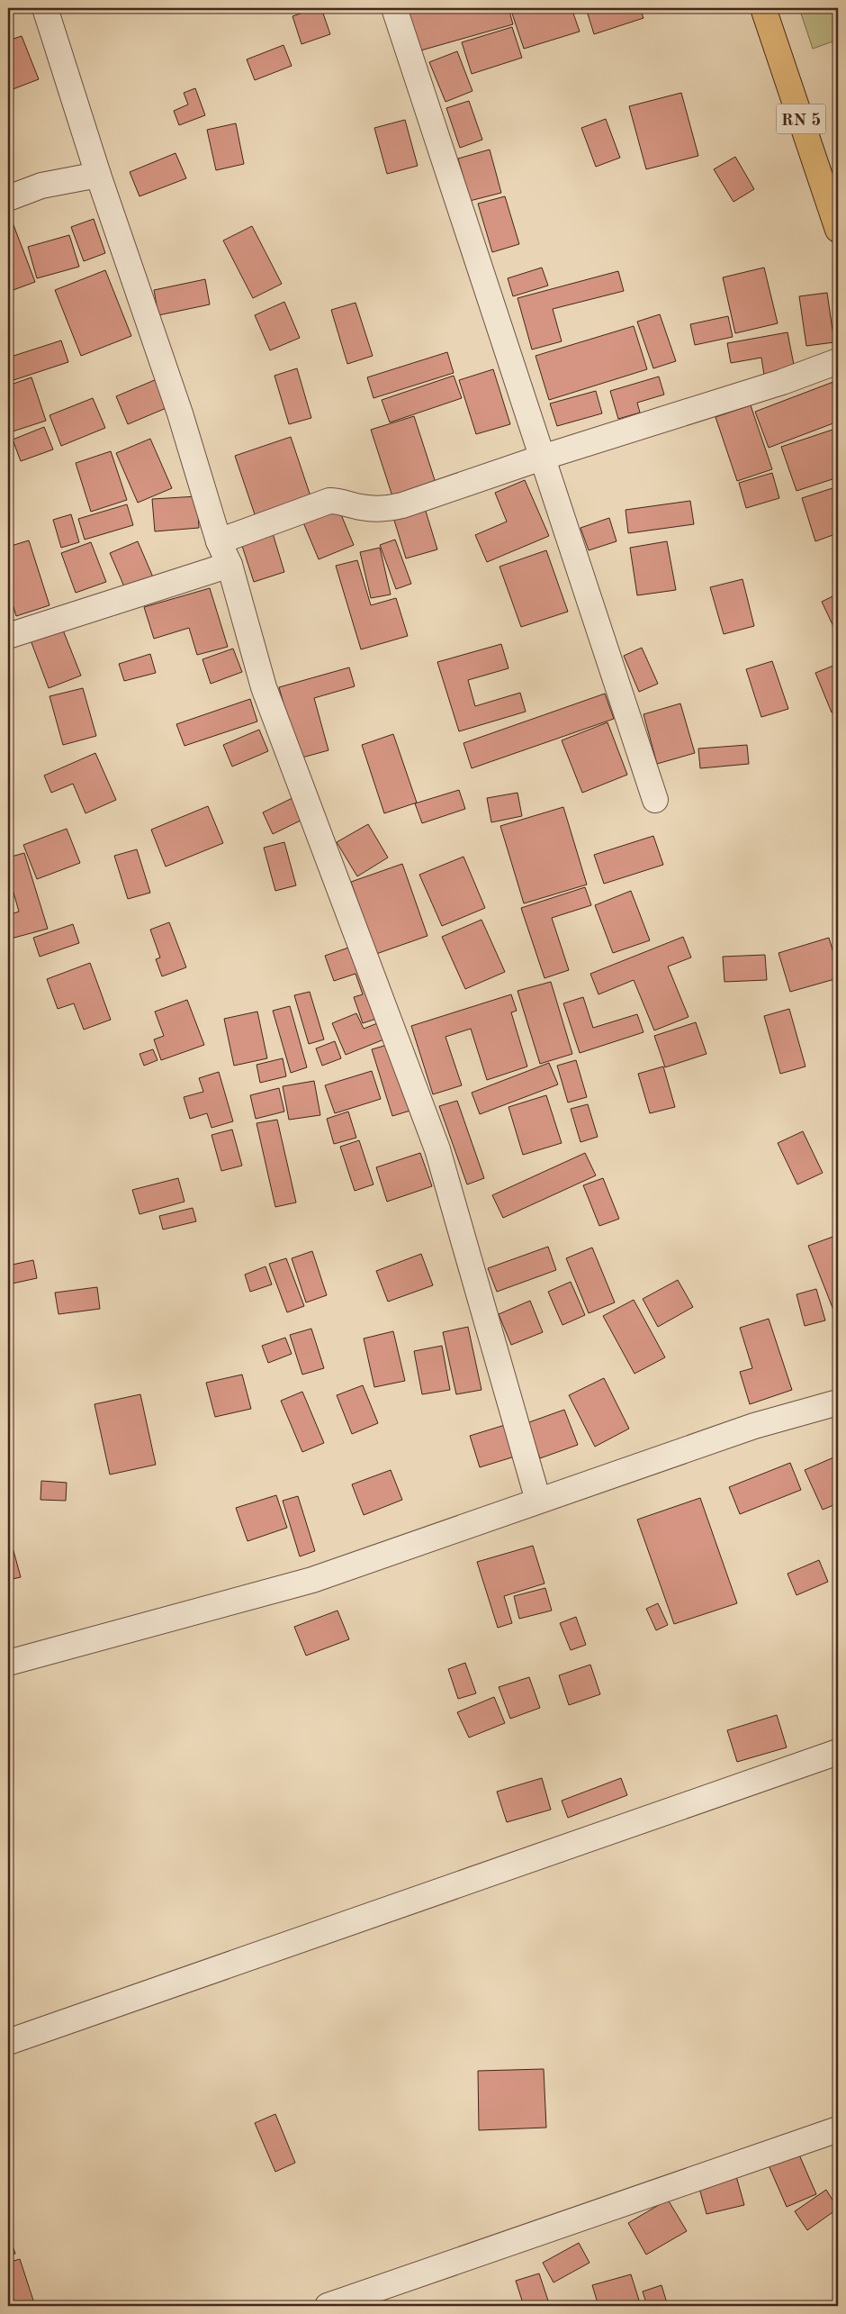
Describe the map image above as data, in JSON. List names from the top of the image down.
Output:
{
  "streets": {
    "main road": ["RN 5"]
  }
}
